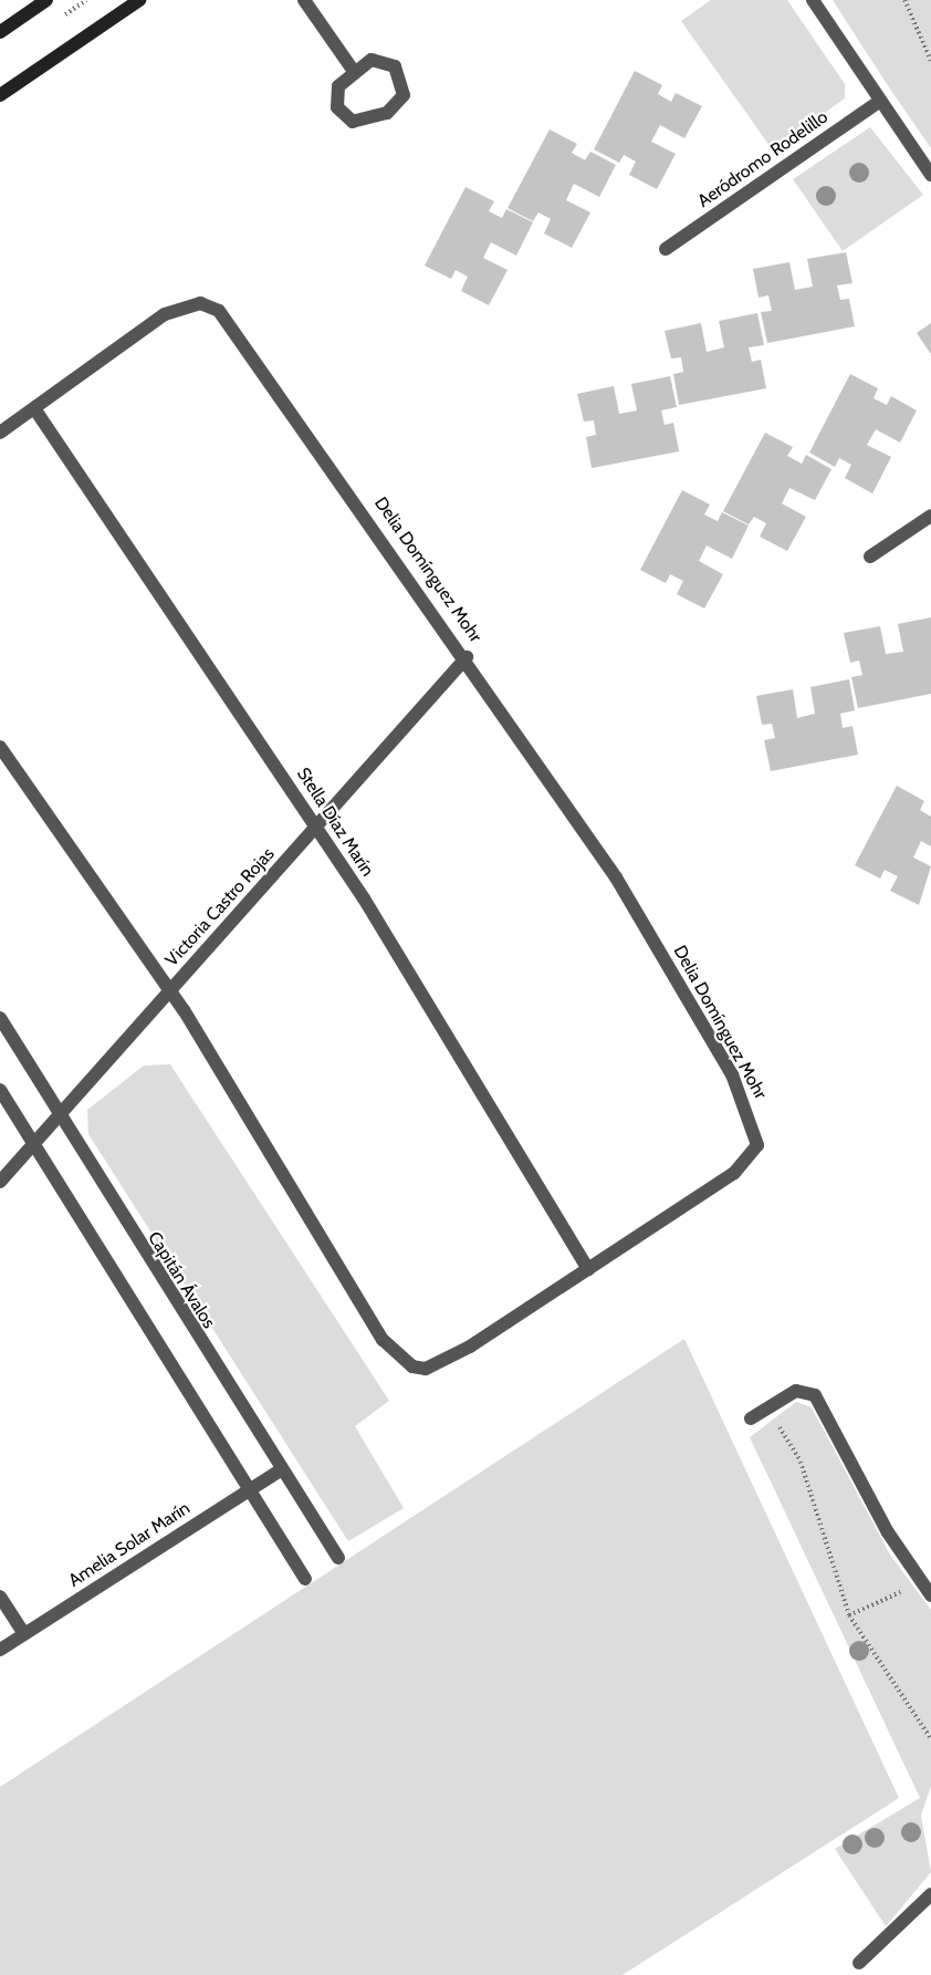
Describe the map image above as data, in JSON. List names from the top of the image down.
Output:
{
  "streets": {
    "street": [
      "Aeródromo Rodelillo",
      "Delia Domínguez Mohr",
      "Stella Díaz Marín",
      "Victoria Castro Rojas",
      "Capitán Ávalos",
      "Amelia Solar Marín"
    ]
  },
  "crossings": [
    ["Delia Domínguez Mohr", "Stella Díaz Marín"],
    ["Delia Domínguez Mohr", "Victoria Castro Rojas"],
    ["Stella Díaz Marín", "Victoria Castro Rojas"],
    ["Victoria Castro Rojas", "Capitán Ávalos"],
    ["Capitán Ávalos", "Amelia Solar Marín"]
  ]
}
